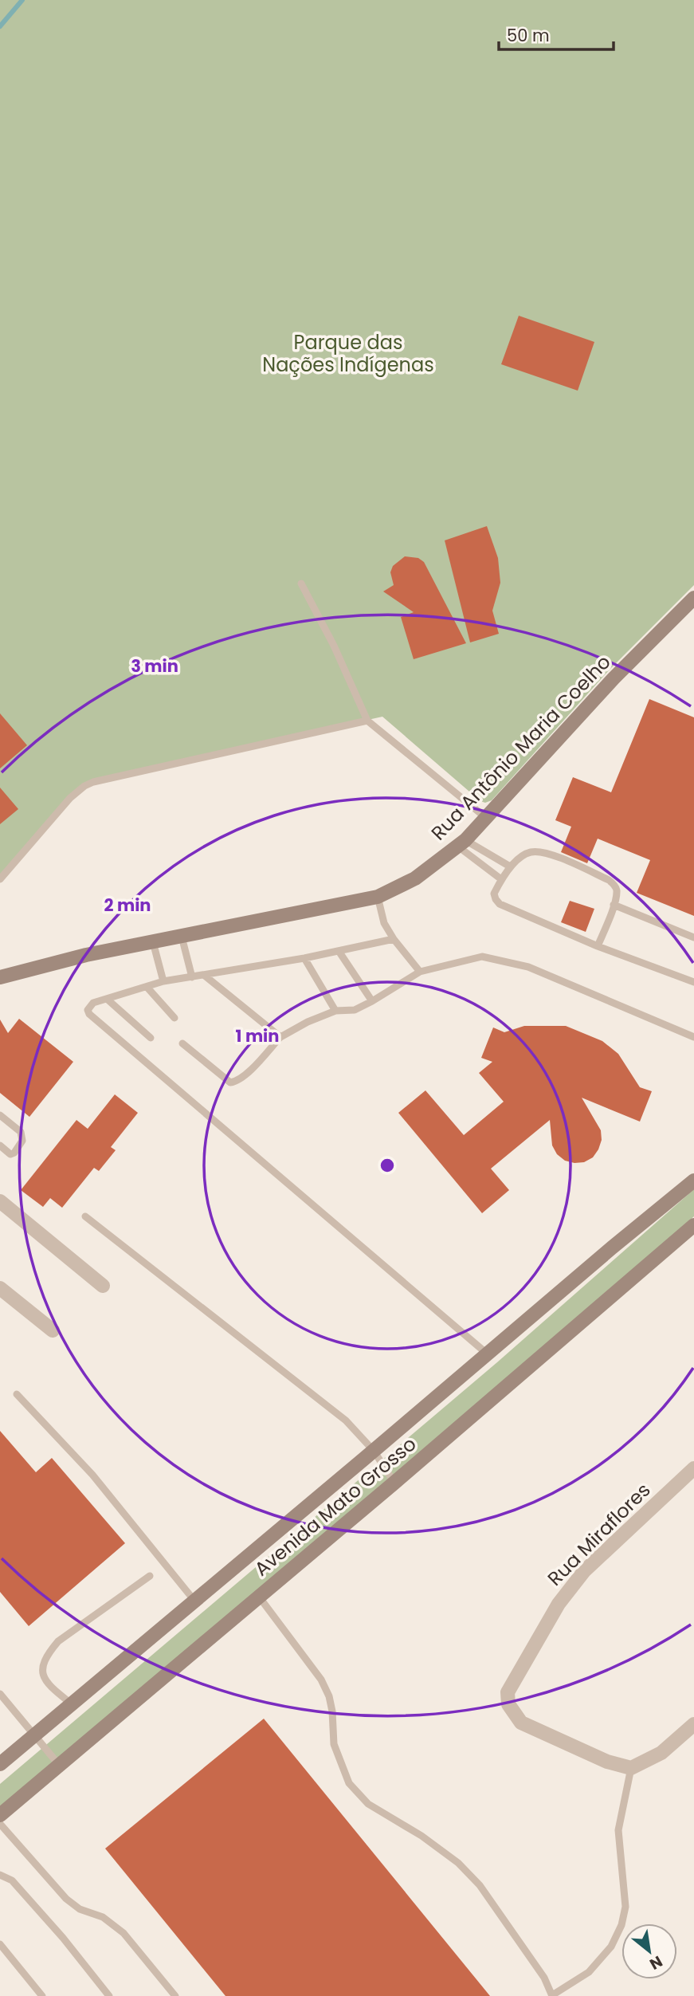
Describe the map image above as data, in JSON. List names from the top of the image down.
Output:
{
  "streets": {
    "main road": ["Rua Antônio Maria Coelho", "Avenida Mato Grosso"],
    "street": ["Rua Miraflores"]
  },
  "parks": ["Parque das Nações Indígenas"],
  "scale_bar": "50 m",
  "north": "bottom right",
  "rings": ["3 min", "2 min", "1 min"]
}
